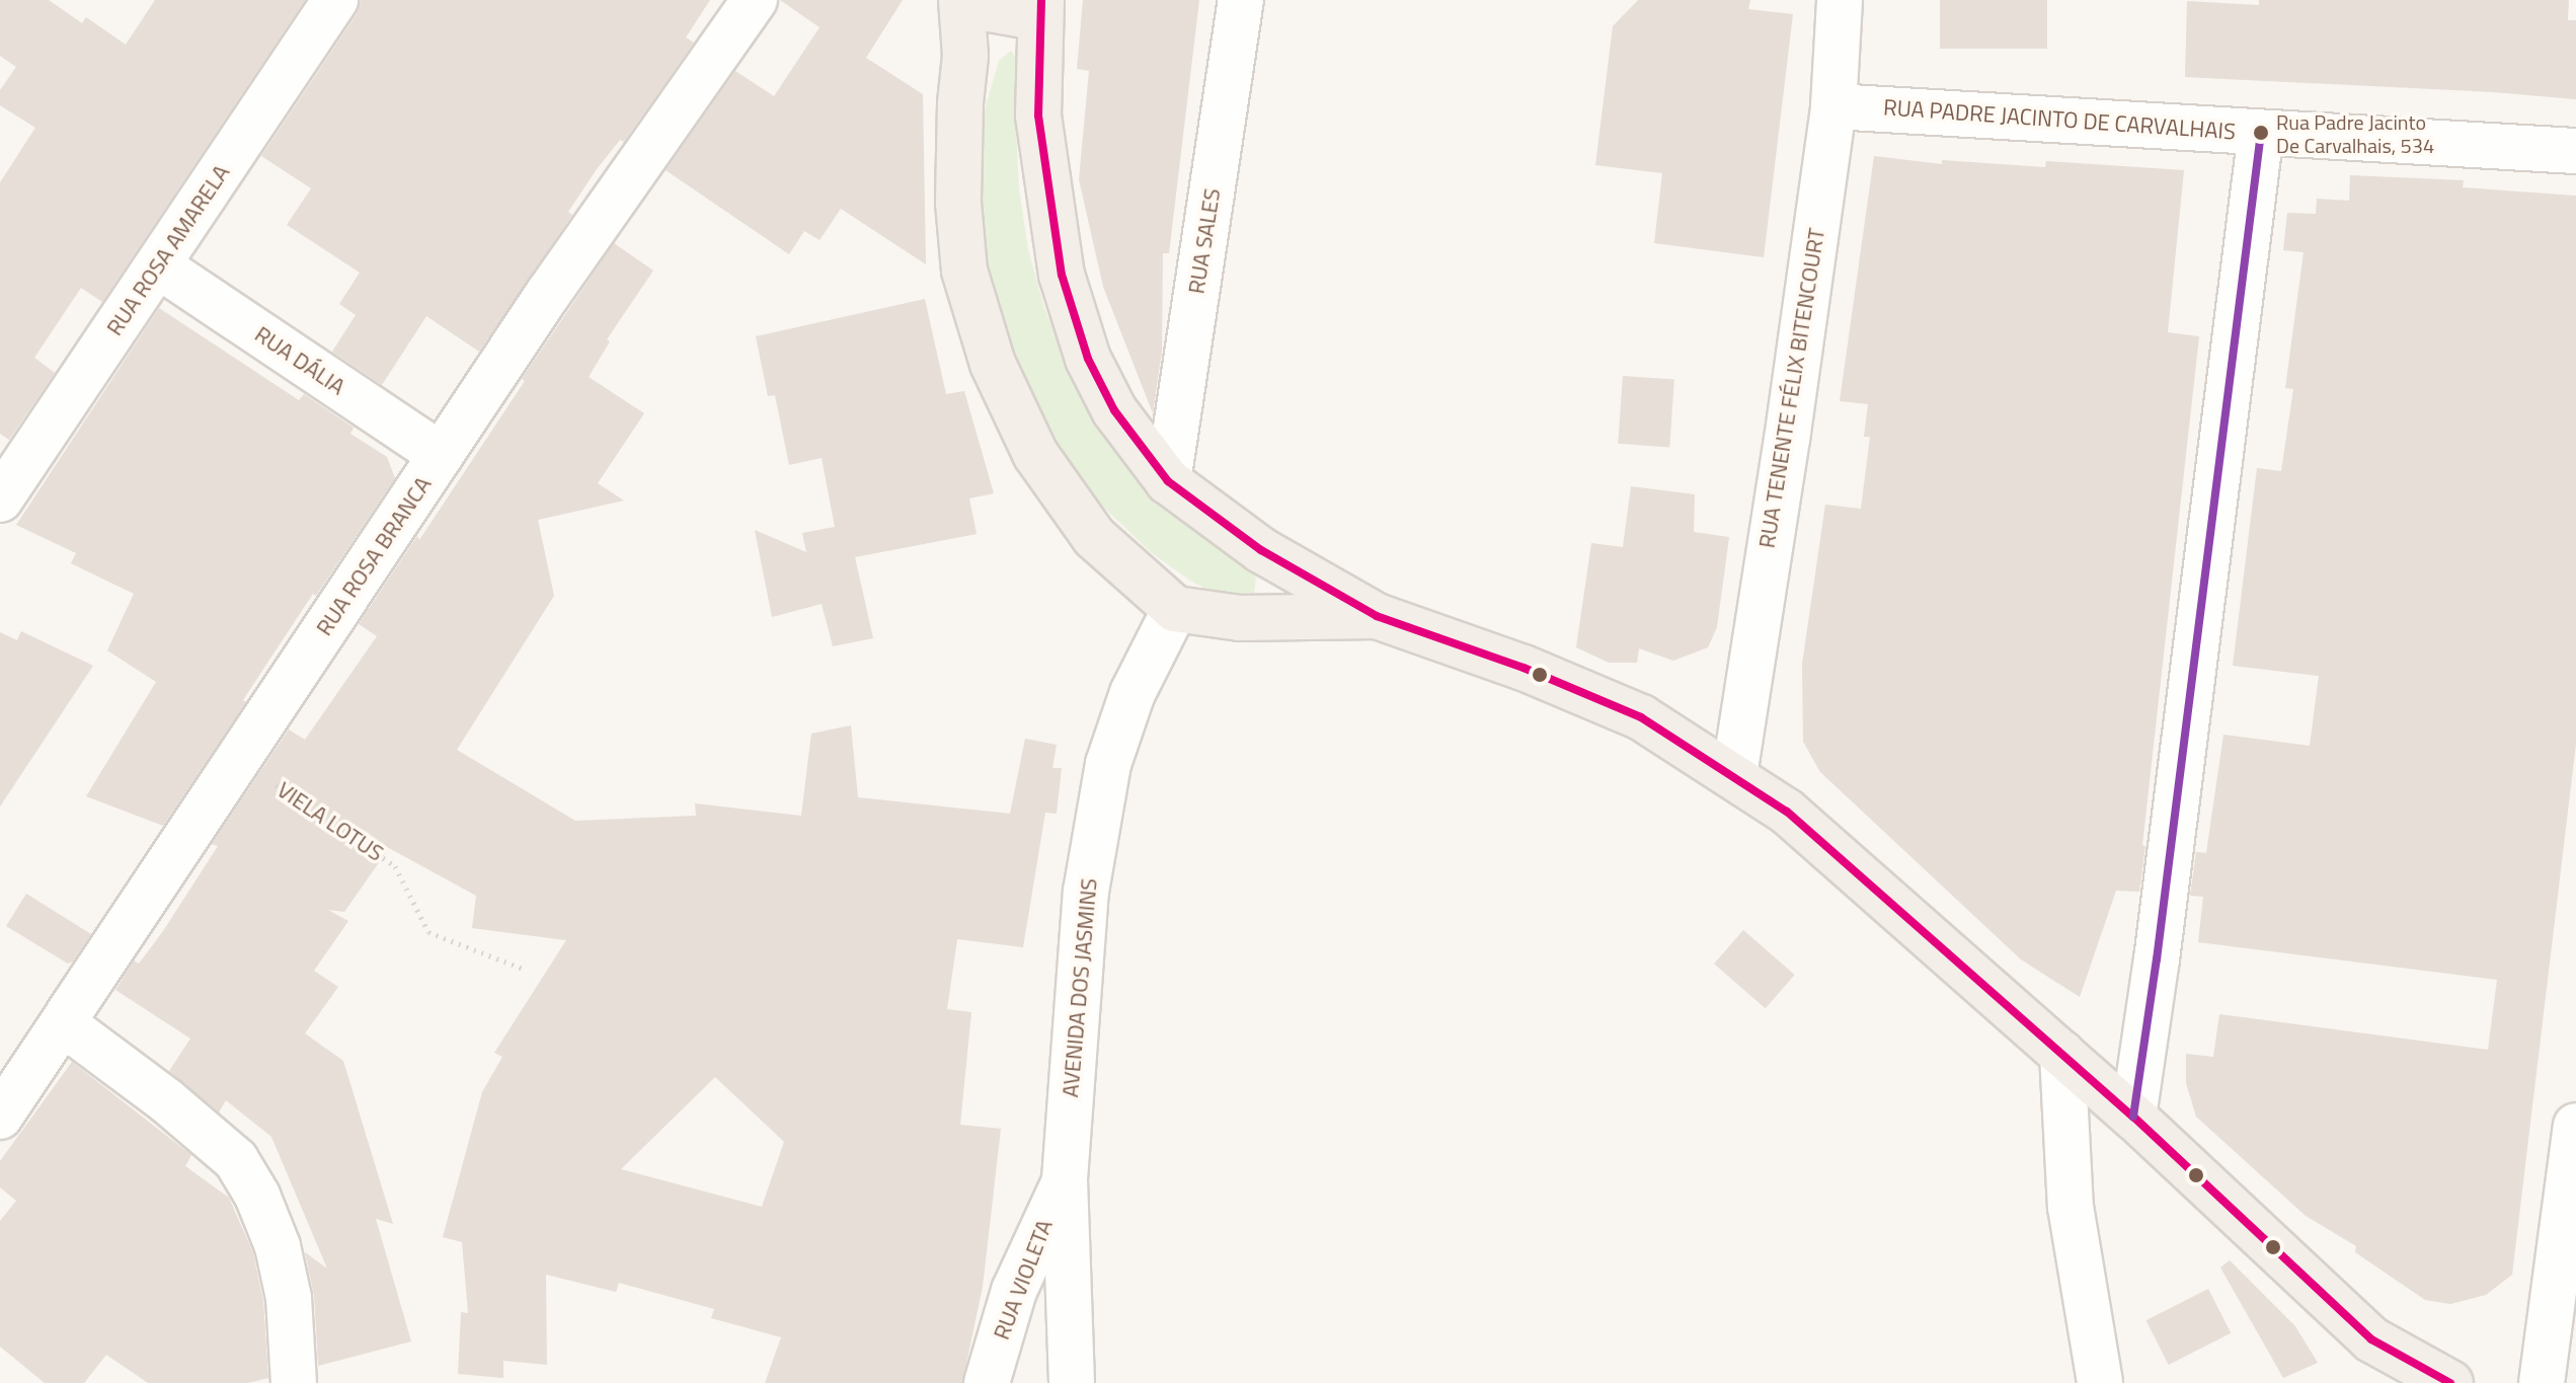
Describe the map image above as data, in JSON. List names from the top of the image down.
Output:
{
  "streets": {
    "street": [
      "RUA PADRE JACINTO DE CARVALHAIS",
      "RUA SALES",
      "RUA ROSA AMARELA",
      "RUA DÁLIA",
      "RUA TENENTE FÉLIX BITENCOURT",
      "RUA ROSA BRANCA",
      "AVENIDA DOS JASMINS",
      "RUA VIOLETA"
    ],
    "path": ["VIELA LOTUS"]
  },
  "crossings": [
    ["RUA PADRE JACINTO DE CARVALHAIS", "RUA TENENTE FÉLIX BITENCOURT"],
    ["RUA ROSA AMARELA", "RUA DÁLIA"],
    ["RUA DÁLIA", "RUA ROSA BRANCA"],
    ["RUA ROSA BRANCA", "VIELA LOTUS"],
    ["AVENIDA DOS JASMINS", "RUA VIOLETA"]
  ],
  "places": ["Rua Padre Jacinto De Carvalhais, 534"]
}
